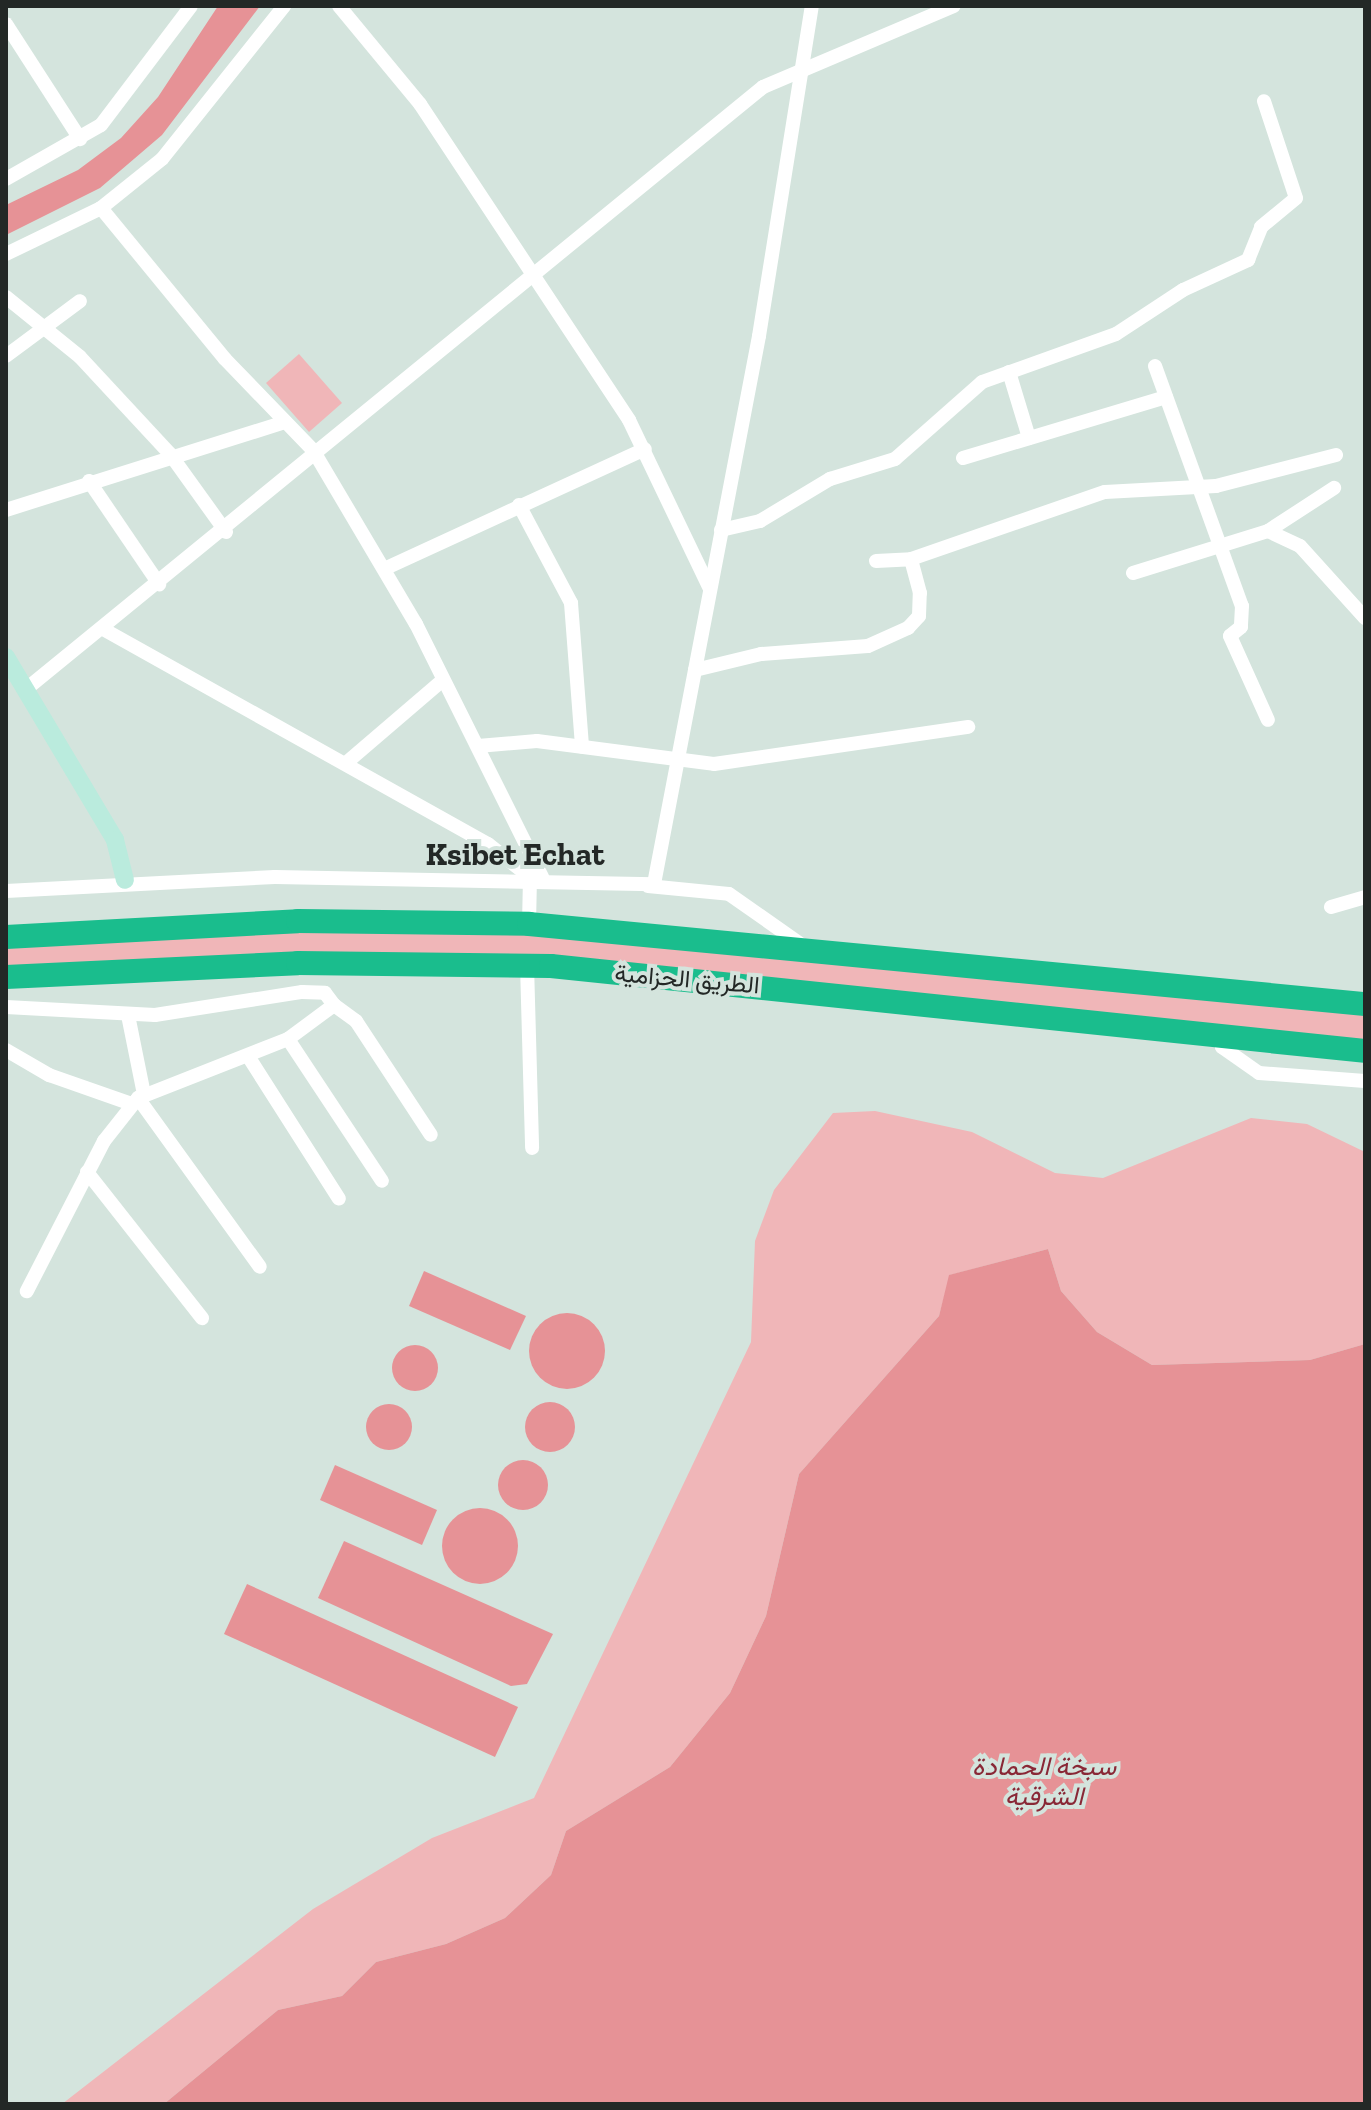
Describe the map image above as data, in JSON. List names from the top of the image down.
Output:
{
  "streets": {
    "highway": ["الطريق الحزامية"]
  },
  "districts": ["Ksibet Echat"],
  "water": ["سبخة الحمادة الشرقية"]
}
